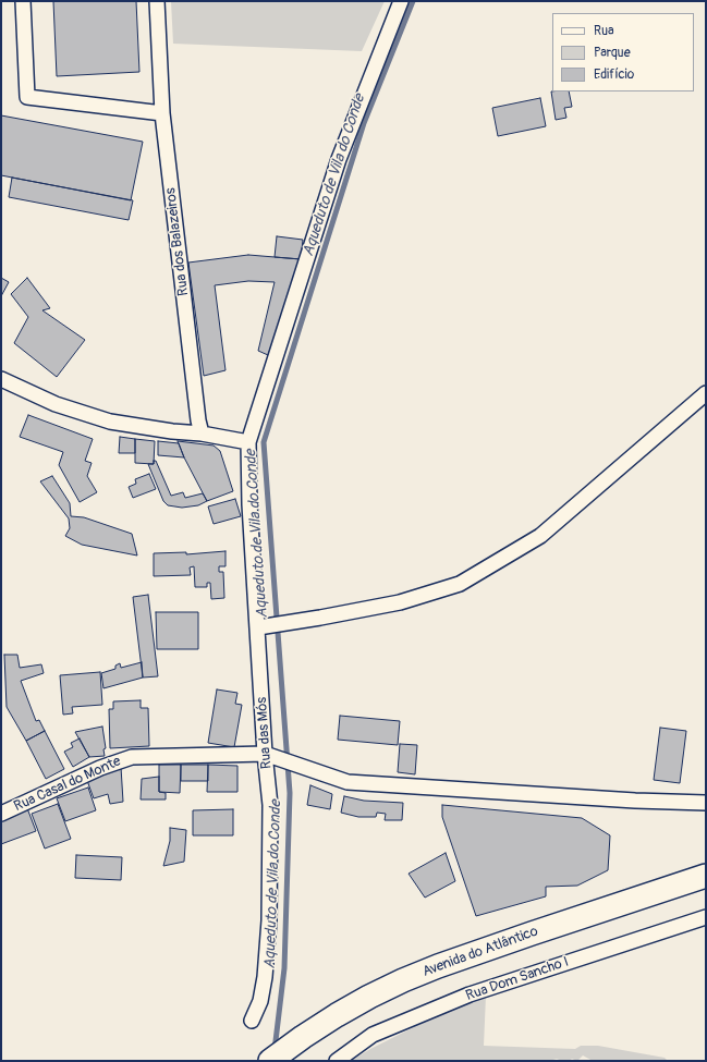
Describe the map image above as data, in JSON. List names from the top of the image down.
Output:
{
  "streets": {
    "main road": ["Avenida do Atlântico"],
    "street": [
      "Rua dos Balazeiros",
      "Rua das Mós",
      "Rua Casal do Monte",
      "Rua Dom Sancho I"
    ]
  },
  "crossings": [
    ["Rua das Mós", "Rua Casal do Monte"]
  ],
  "water": ["Aqueduto de Vila do Conde"],
  "legend": ["Rua", "Parque", "Edifício"]
}
